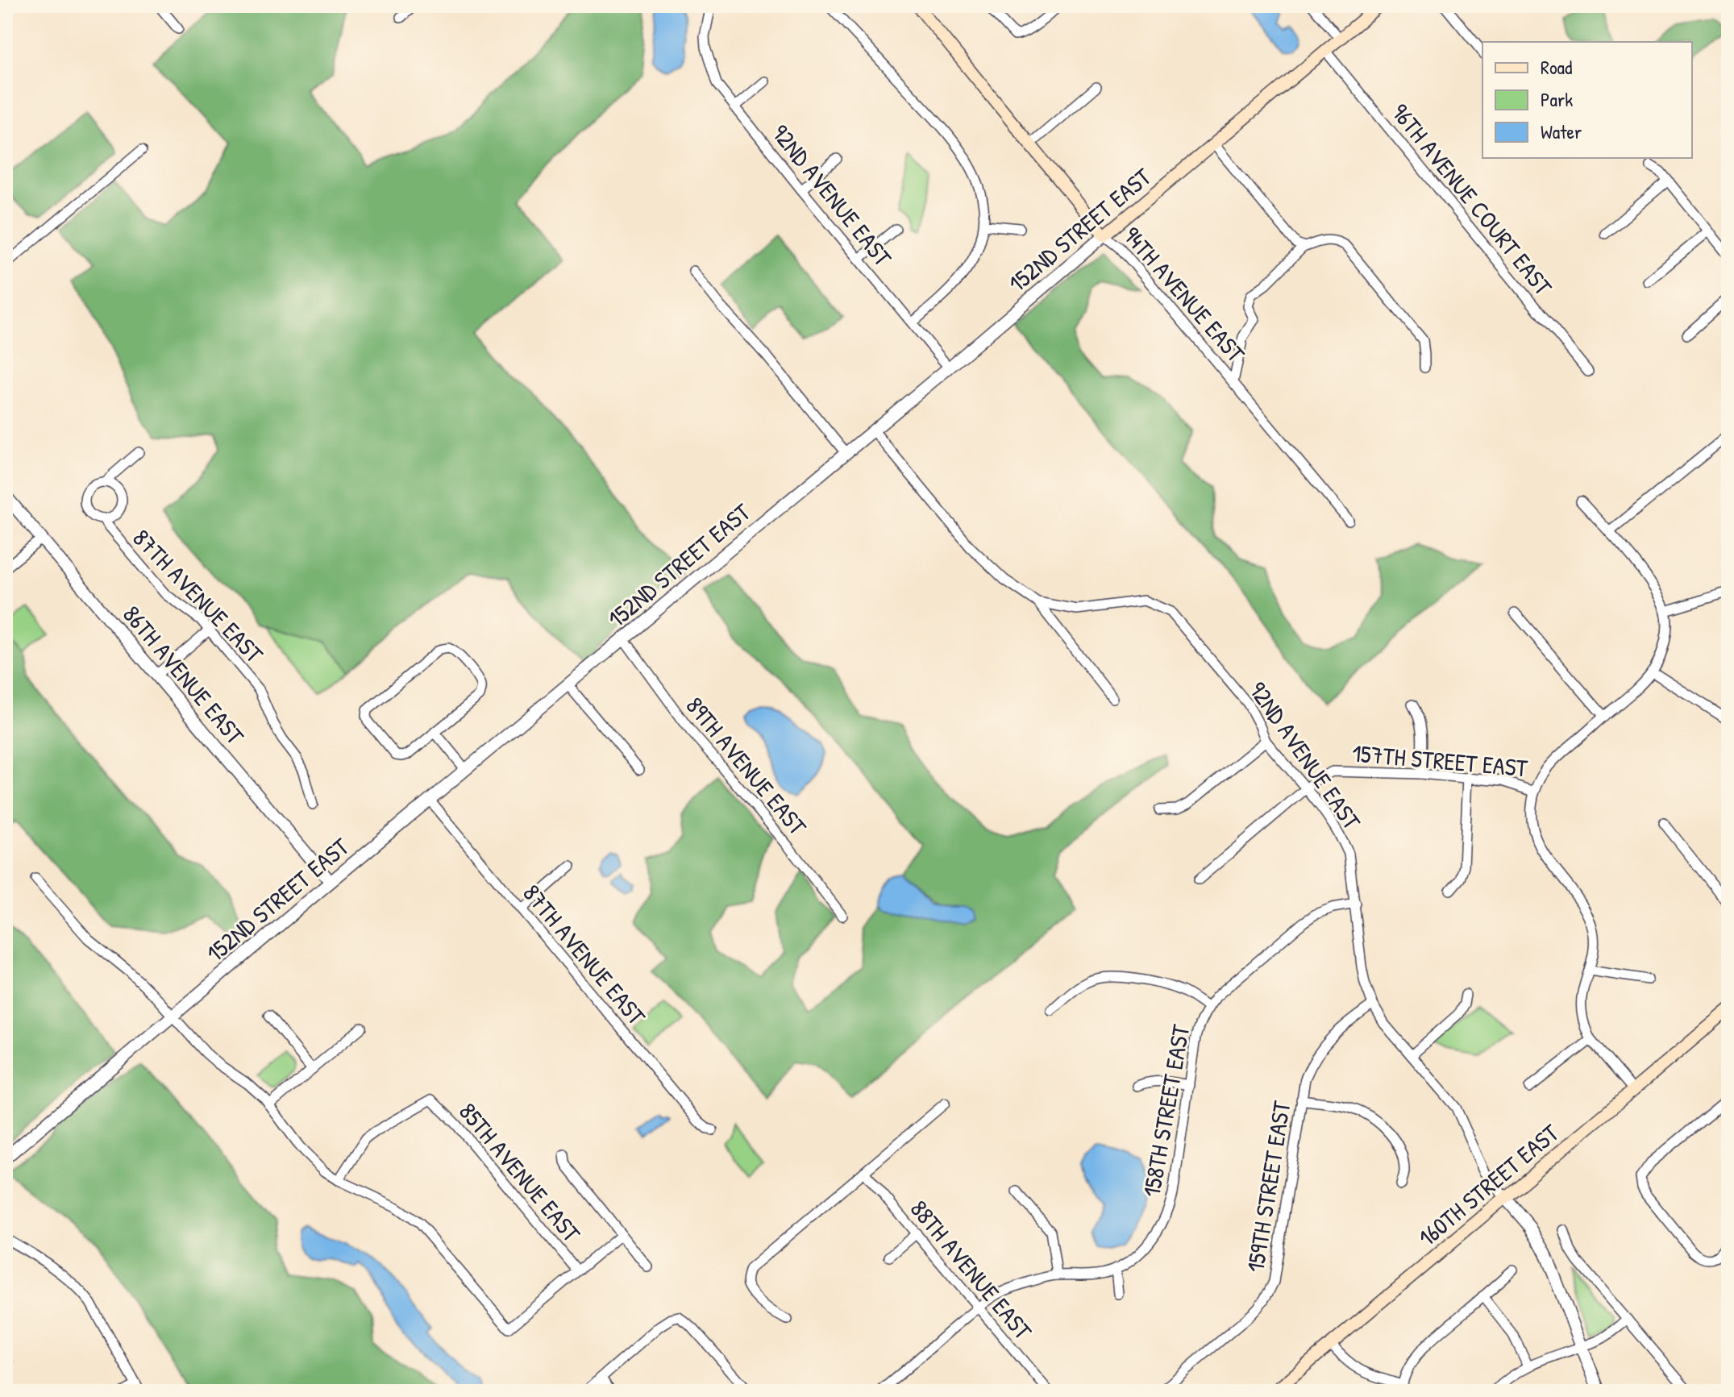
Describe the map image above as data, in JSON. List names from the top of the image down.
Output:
{
  "streets": {
    "main road": ["152ND STREET EAST", "94TH AVENUE EAST", "160TH STREET EAST"],
    "street": [
      "92ND AVENUE EAST",
      "96TH AVENUE COURT EAST",
      "87TH AVENUE EAST",
      "86TH AVENUE EAST",
      "157TH STREET EAST",
      "89TH AVENUE EAST",
      "158TH STREET EAST",
      "85TH AVENUE EAST",
      "159TH STREET EAST",
      "88TH AVENUE EAST"
    ]
  },
  "crossings": [
    ["92ND AVENUE EAST", "152ND STREET EAST"],
    ["92ND AVENUE EAST", "157TH STREET EAST"],
    ["92ND AVENUE EAST", "158TH STREET EAST"],
    ["92ND AVENUE EAST", "160TH STREET EAST"],
    ["92ND AVENUE EAST", "159TH STREET EAST"],
    ["96TH AVENUE COURT EAST", "152ND STREET EAST"],
    ["152ND STREET EAST", "94TH AVENUE EAST"],
    ["152ND STREET EAST", "87TH AVENUE EAST"],
    ["152ND STREET EAST", "86TH AVENUE EAST"],
    ["152ND STREET EAST", "89TH AVENUE EAST"],
    ["158TH STREET EAST", "88TH AVENUE EAST"]
  ],
  "legend": ["Road", "Park", "Water"]
}
